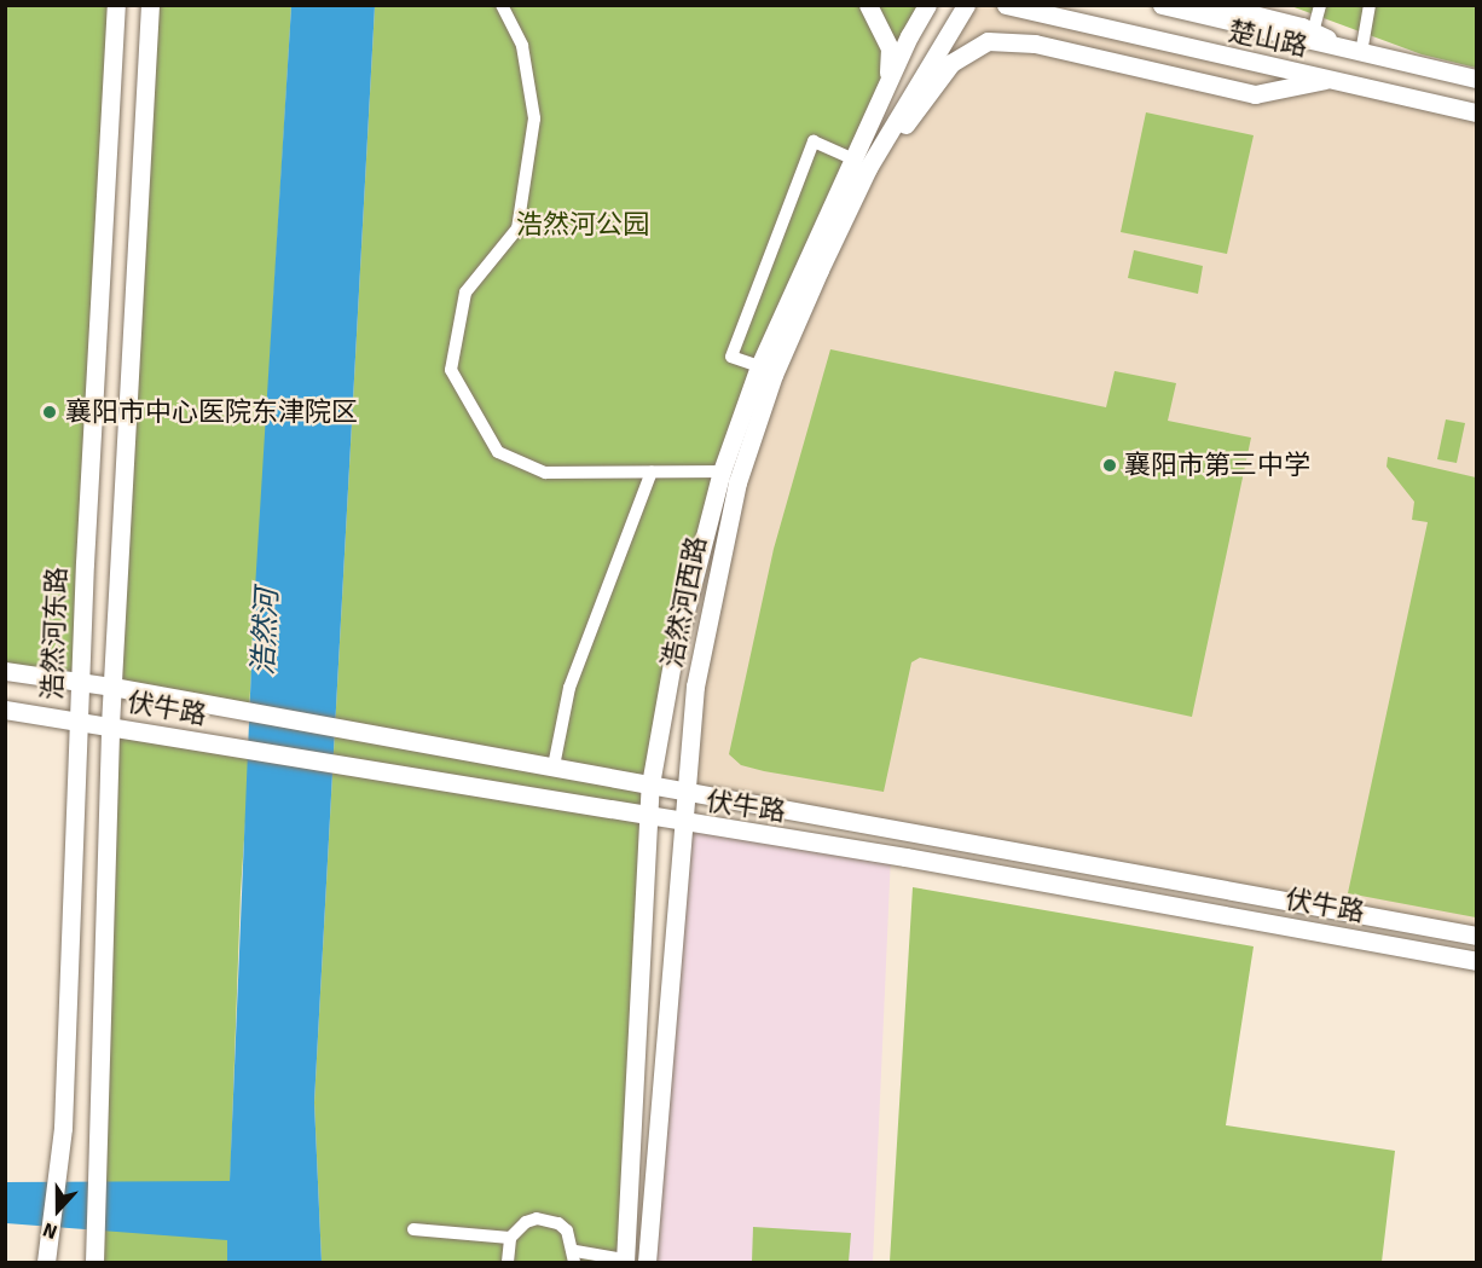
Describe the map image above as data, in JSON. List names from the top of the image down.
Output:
{
  "streets": {
    "street": [
      "楚山路",
      "浩然河西路",
      "浩然河东路",
      "伏牛路"
    ]
  },
  "crossings": [
    ["浩然河西路", "伏牛路"],
    ["浩然河东路", "伏牛路"]
  ],
  "water": ["浩然河"],
  "parks": ["浩然河公园"],
  "places": ["襄阳市中心医院东津院区", "襄阳市第三中学"],
  "north": "bottom"
}
